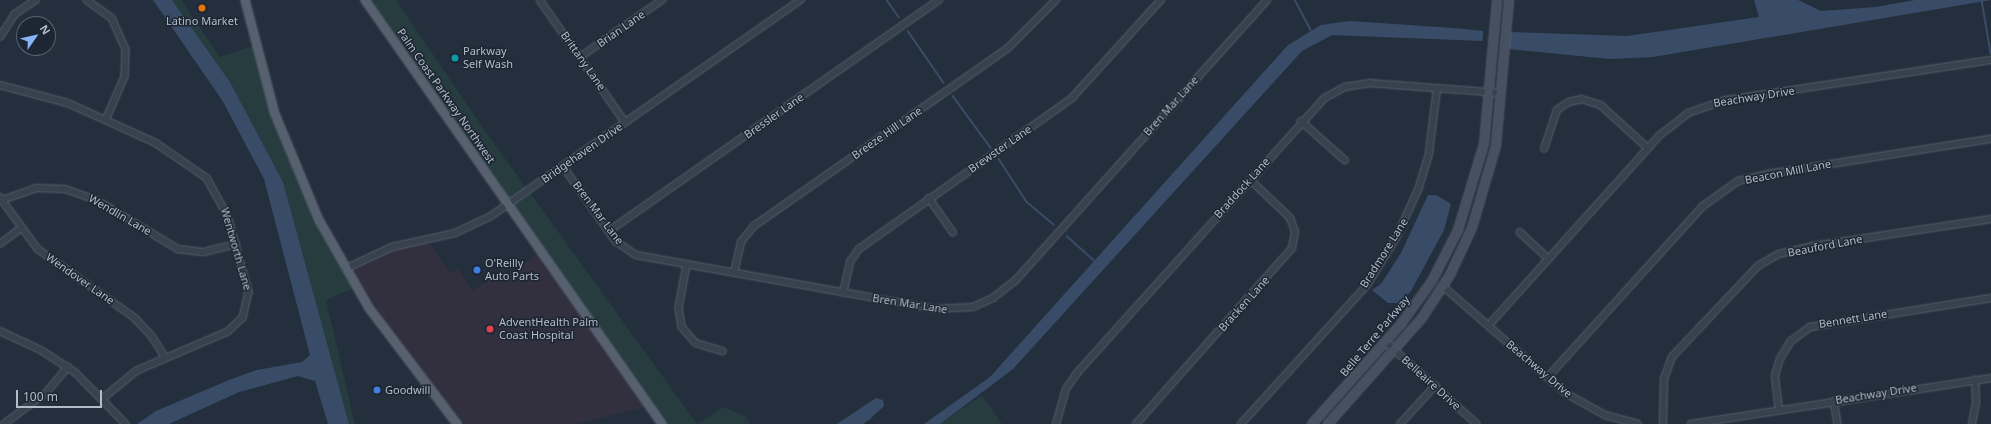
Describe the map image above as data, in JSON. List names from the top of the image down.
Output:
{
  "streets": {
    "main road": ["Palm Coast Parkway Northwest", "Belle Terre Parkway"],
    "street": [
      "Brian Lane",
      "Brittany Lane",
      "Beachway Drive",
      "Bren Mar Lane",
      "Bressler Lane",
      "Breeze Hill Lane",
      "Brewster Lane",
      "Bridgehaven Drive",
      "Beacon Mill Lane",
      "Braddock Lane",
      "Wendlin Lane",
      "Beauford Lane",
      "Wentworth Lane",
      "Bradmore Lane",
      "Wendover Lane",
      "Bracken Lane",
      "Bennett Lane",
      "Belleaire Drive"
    ]
  },
  "crossings": [
    ["Brian Lane", "Brittany Lane"],
    ["Brittany Lane", "Bridgehaven Drive"],
    ["Palm Coast Parkway Northwest", "Bridgehaven Drive"],
    ["Beachway Drive", "Beacon Mill Lane"],
    ["Beachway Drive", "Bennett Lane"],
    ["Beachway Drive", "Belle Terre Parkway"],
    ["Bren Mar Lane", "Bressler Lane"],
    ["Bren Mar Lane", "Breeze Hill Lane"],
    ["Bren Mar Lane", "Brewster Lane"],
    ["Bren Mar Lane", "Bridgehaven Drive"],
    ["Braddock Lane", "Bradmore Lane"],
    ["Braddock Lane", "Bracken Lane"],
    ["Braddock Lane", "Belle Terre Parkway"],
    ["Wendlin Lane", "Wentworth Lane"],
    ["Wendlin Lane", "Wendover Lane"],
    ["Wentworth Lane", "Wendover Lane"],
    ["Belle Terre Parkway", "Belleaire Drive"]
  ],
  "places": [
    "Latino Market",
    "Parkway Self Wash",
    "O'Reilly Auto Parts",
    "AdventHealth Palm Coast Hospital",
    "Goodwill"
  ],
  "scale_bar": "100 m",
  "north": "top right"
}
